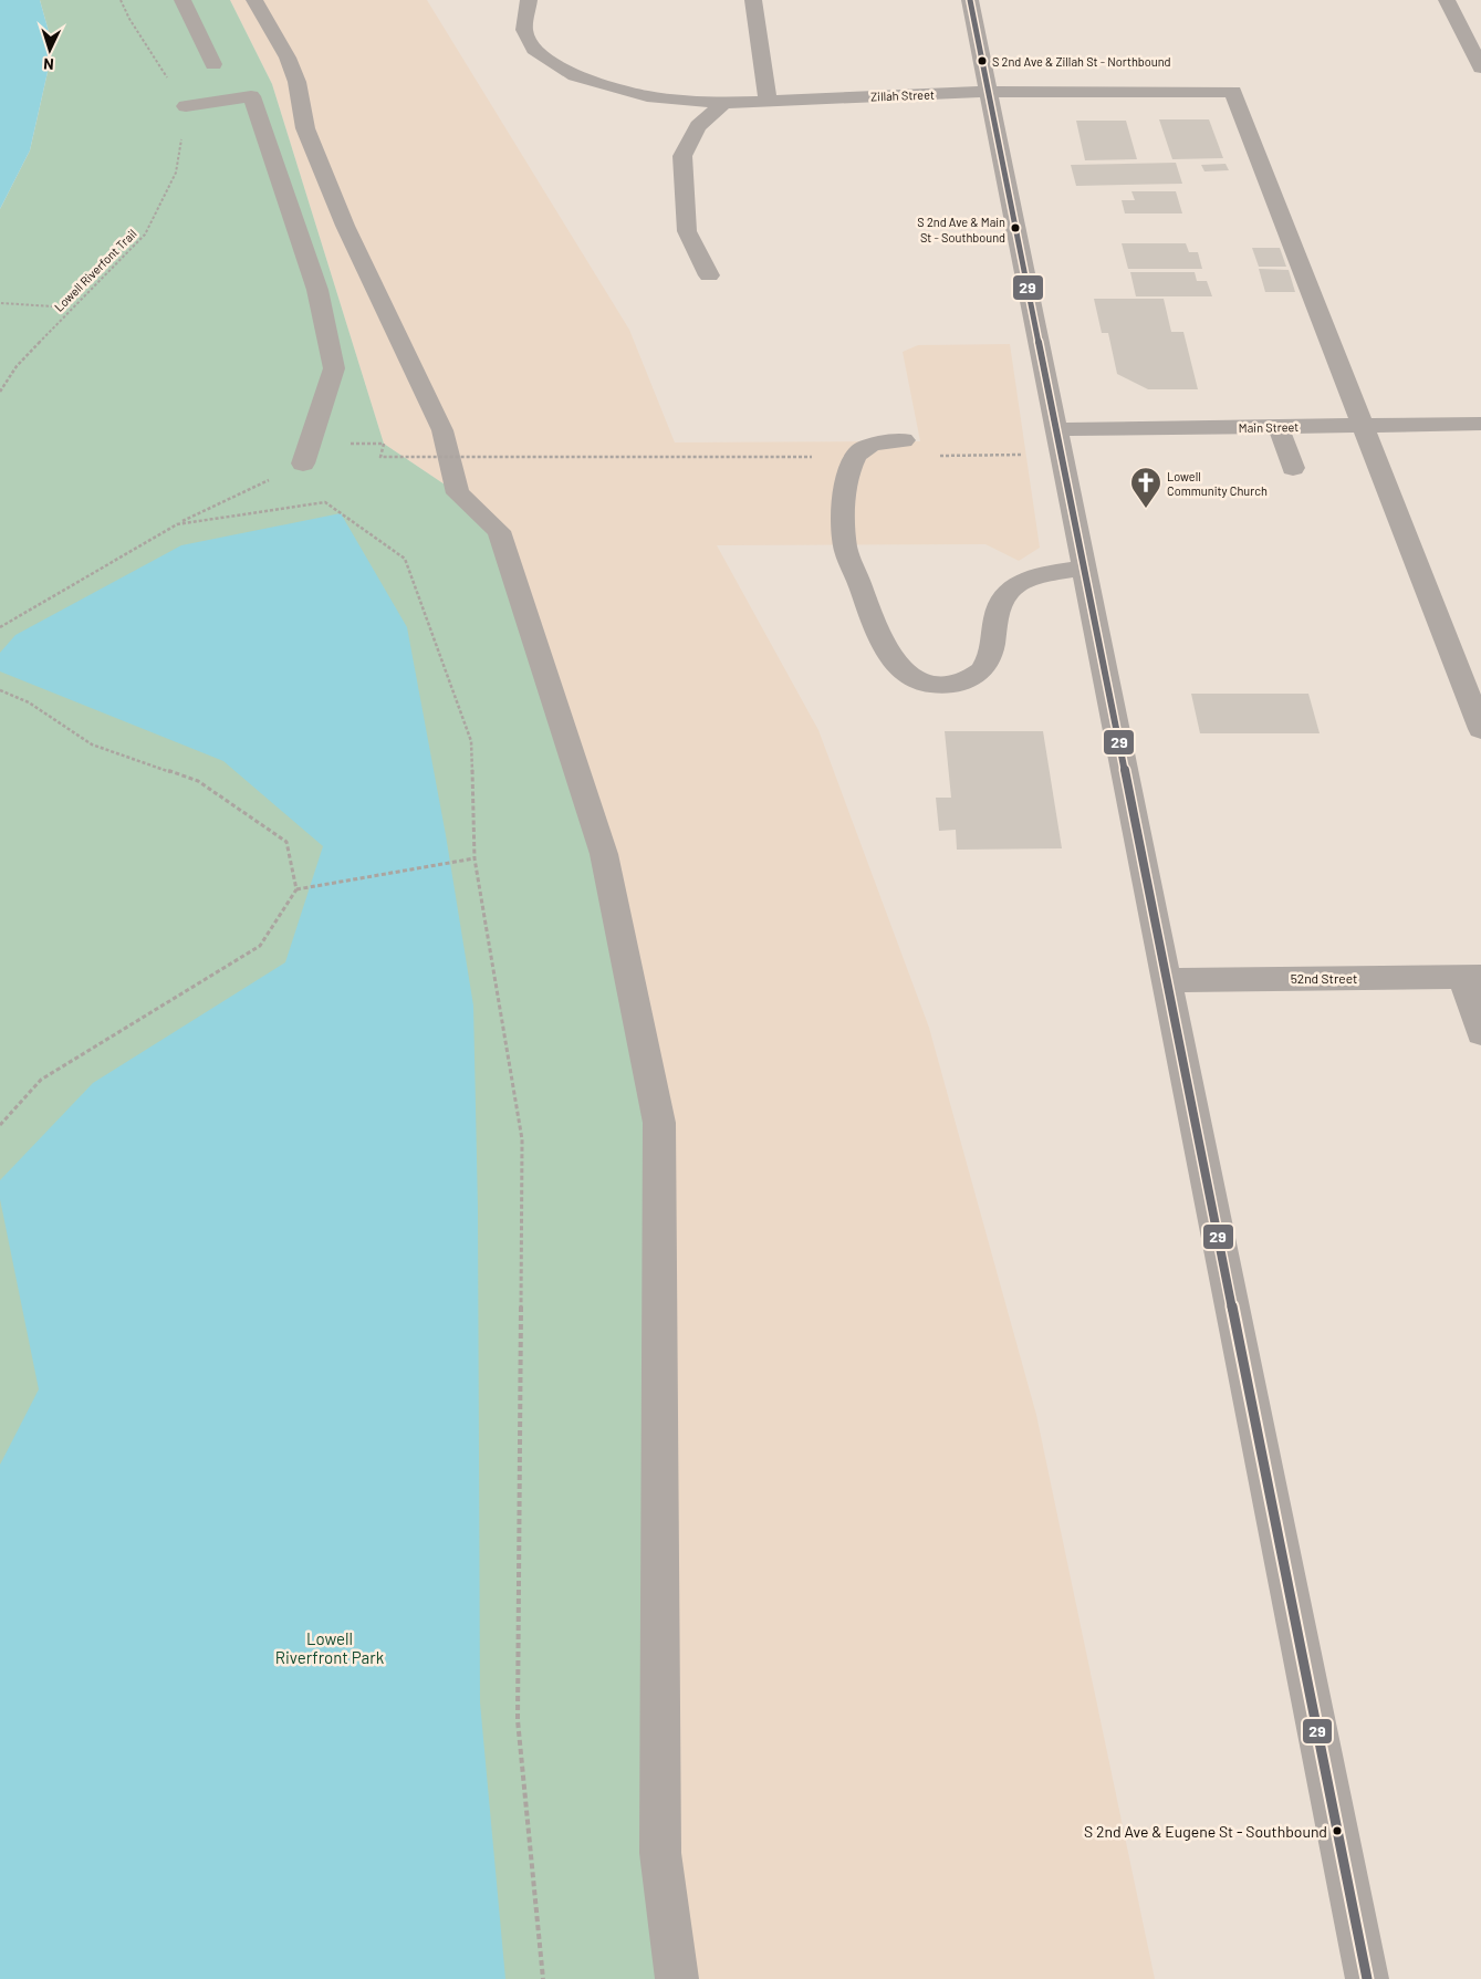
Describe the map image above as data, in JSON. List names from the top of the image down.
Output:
{
  "streets": {
    "street": ["Zillah Street", "Main Street", "52nd Street"],
    "path": ["Lowell Riverfont Trail"]
  },
  "crossings": [
    ["Zillah Street", "Main Street"]
  ],
  "parks": ["Lowell Riverfront Park"],
  "places": {
    "other": ["S 2nd Ave & Zillah St - Northbound", "S 2nd Ave & Main St - Southbound", "S 2nd Ave & Eugene St - Southbound"],
    "church": ["Lowell Community Church"]
  },
  "lines": ["transit line 29"],
  "north": "bottom"
}
